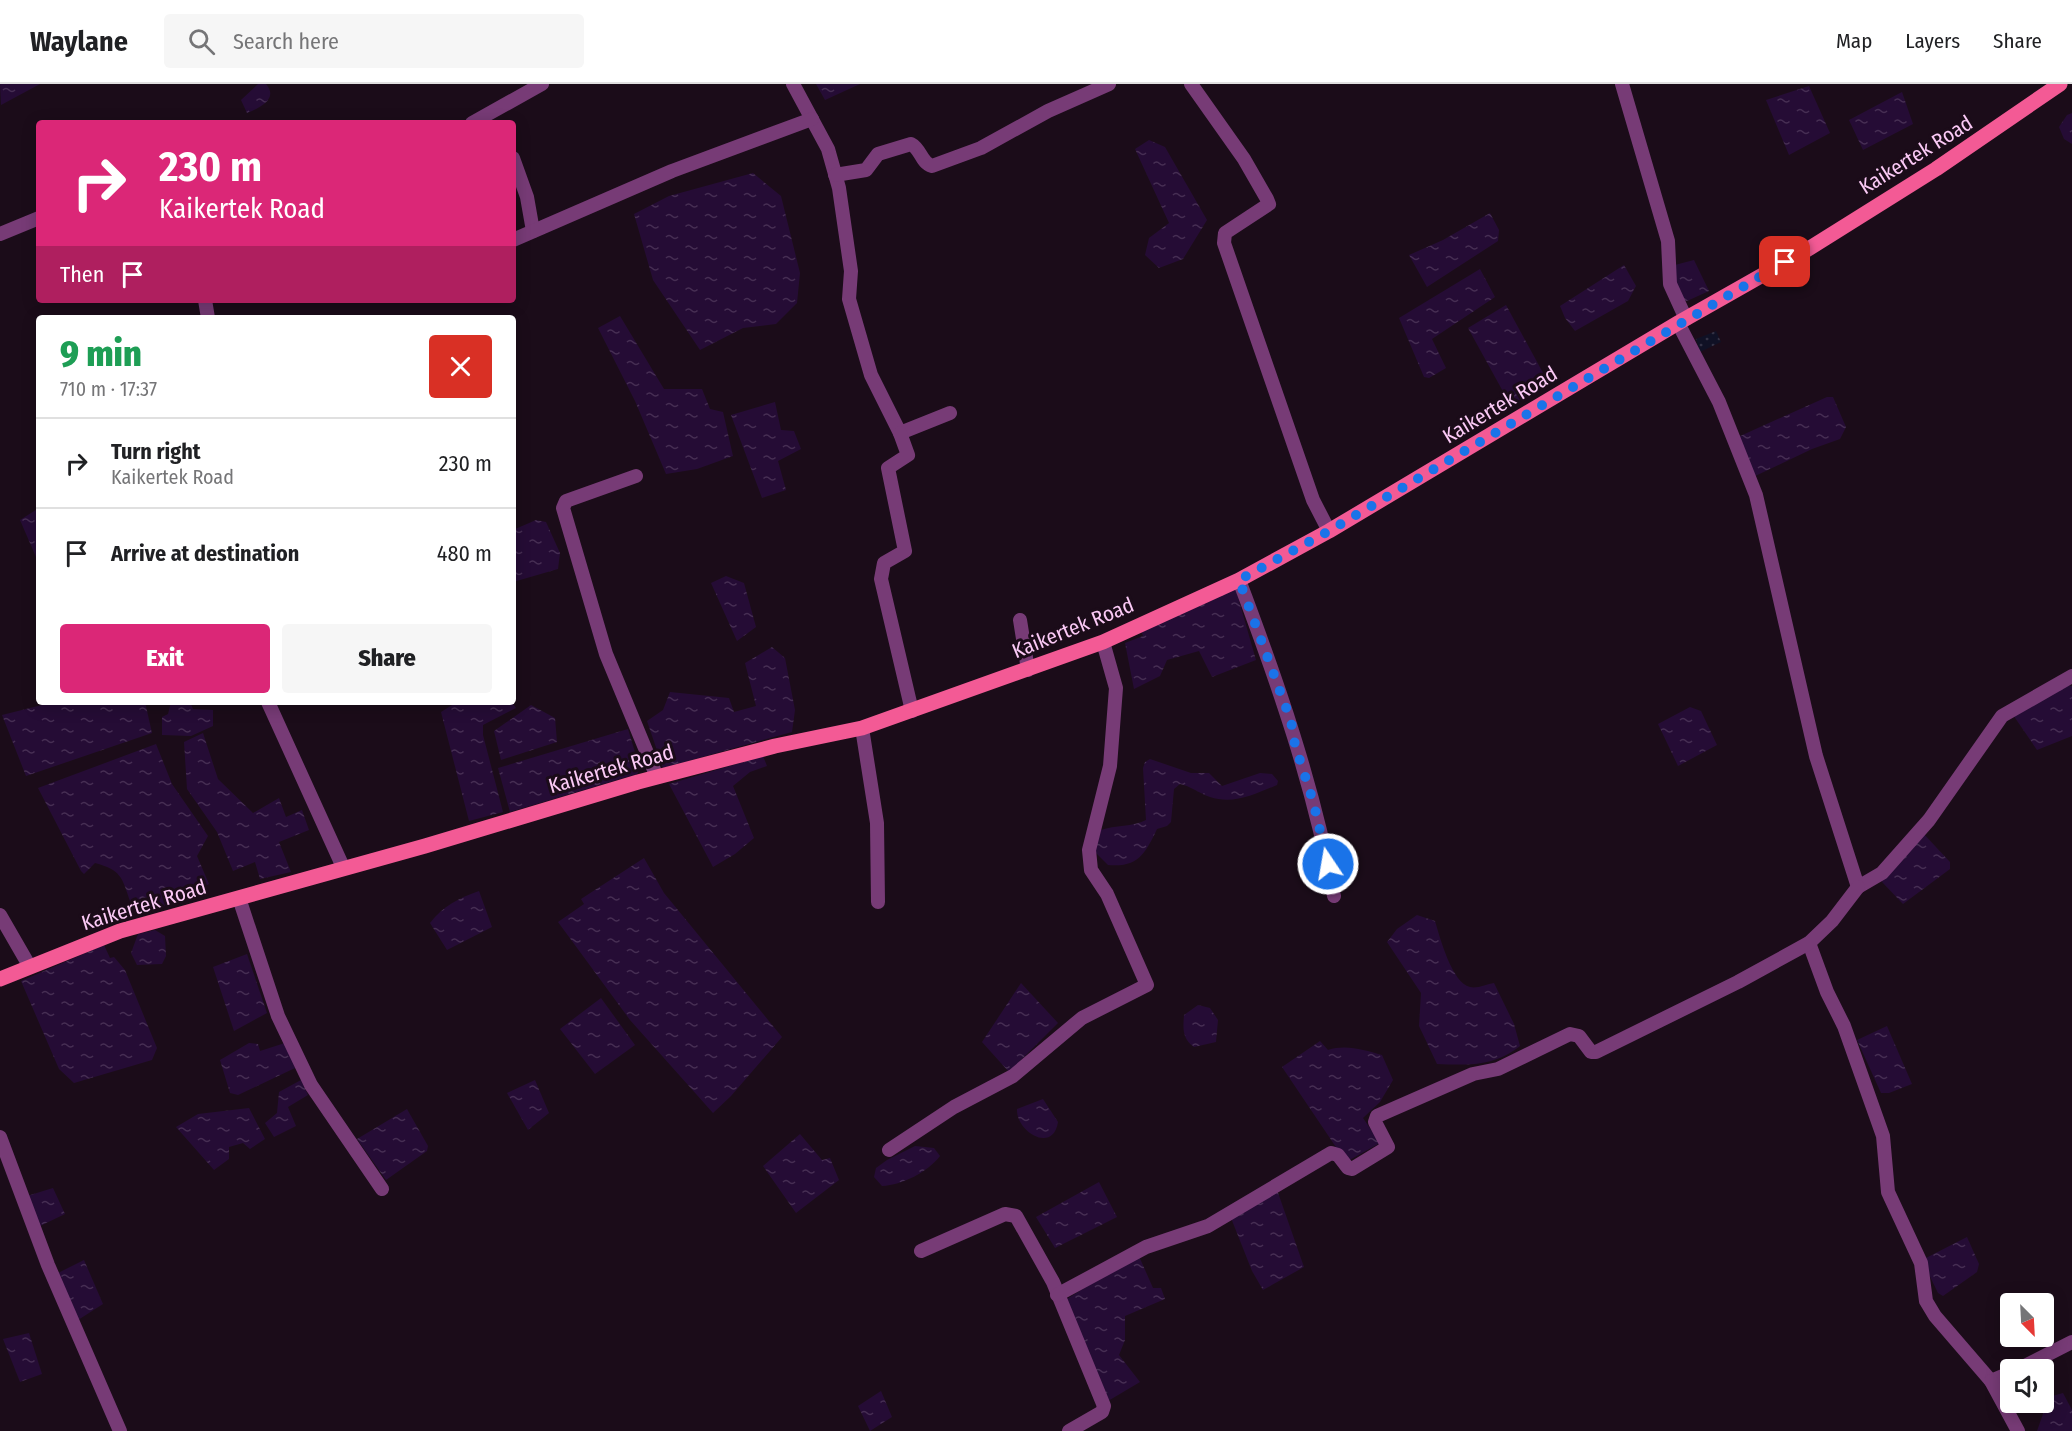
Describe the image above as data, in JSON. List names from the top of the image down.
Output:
{
  "streets": {
    "main road": ["Kaikertek Road"]
  },
  "north": "bottom right",
  "page": {
    "header": "Waylane",
    "search": "Search here",
    "nav": ["Map", "Layers", "Share"],
    "turn": ["230 m", "Kaikertek Road"],
    "then": "Then",
    "heading": ["9 min", "710 m · 17:37"],
    "list": [
      {
        "name": "Turn right",
        "note": "Kaikertek Road",
        "value": "230 m"
      },
      {
        "name": "Arrive at destination",
        "value": "480 m"
      }
    ],
    "buttons": ["Exit", "Share"]
  }
}
